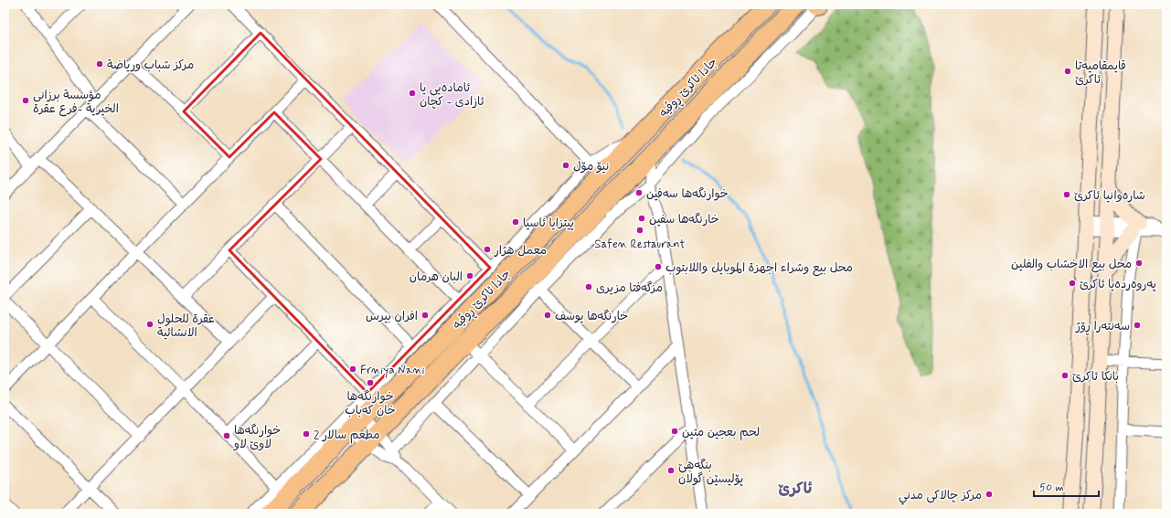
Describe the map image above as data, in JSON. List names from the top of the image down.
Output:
{
  "streets": {
    "highway": ["جادا ئاکرێ ڕوڤیە"]
  },
  "districts": ["ئاکرێ"],
  "places": [
    "مركز شباب ورياضة",
    "قایمقامیەتا ئاکرێ",
    "ئامادەیی یا ئازادی - کچان",
    "مؤسسة برزانى الخيرية -فرع عقرة",
    "نیۆ مۆل",
    "خوارنگەھا سەفین",
    "شارەوانیا ئاکرێ",
    "خارنگەها سفين",
    "پیتزایا ئاسیا",
    "Safen Restaurant",
    "معمل هژار",
    "محل بيع الاخشاب والفلين",
    "محل بيع وشراء اجهزة الموبايل واللابتوب",
    "البان هرمان",
    "پەروەردەیا ئاكرێ",
    "مزگەفتا مزیری",
    "افران بيرس",
    "خارنگەها یوسف",
    "عقرة للحلول الانشائیة",
    "سەنتەرا ڕۆژ",
    "Frniya Nani",
    "بانکا ئاکرێ",
    "خوارنگەھا خان كەباب",
    "لحم بعجين متين",
    "مطعم سالار 2",
    "خوارنگەھا لاوێ لاو",
    "بنگە‌ھێ پۆلیسێن گولان",
    "مركز چالاکى مدني"
  ],
  "scale_bar": "50 m"
}
